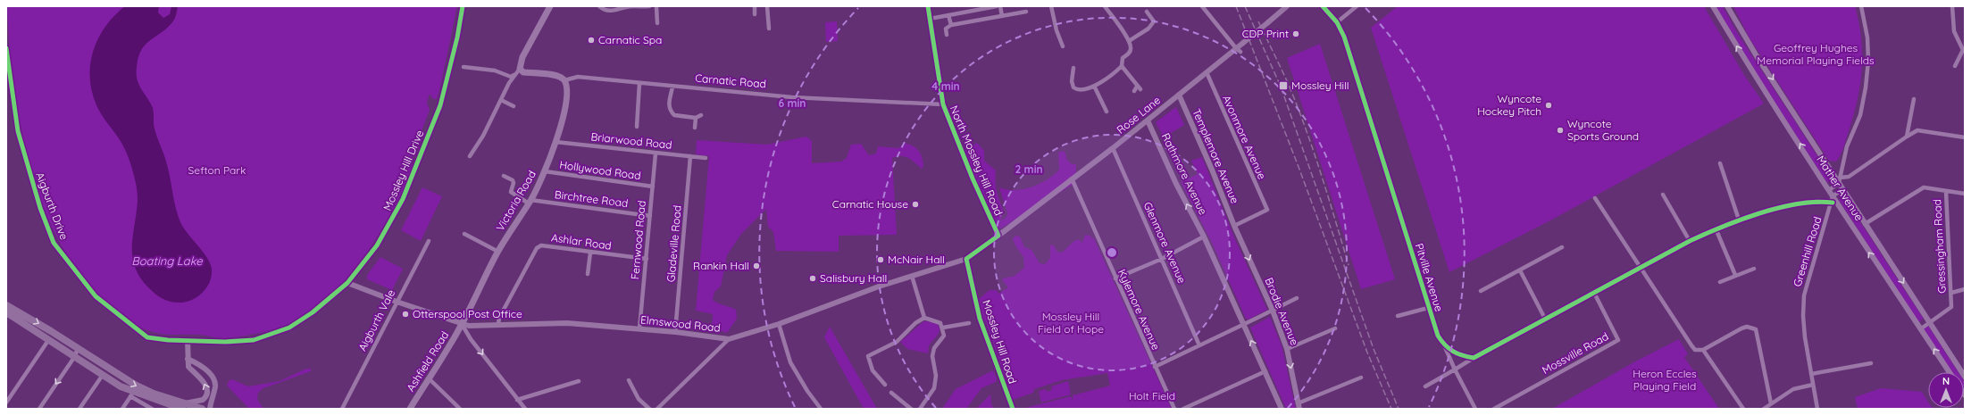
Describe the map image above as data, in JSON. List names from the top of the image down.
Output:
{
  "streets": {
    "main road": ["Carnatic Road", "Victoria Road", "Ashfield Road"],
    "street": [
      "Rose Lane",
      "Avonmore Avenue",
      "Briarwood Road",
      "Templemore Avenue",
      "North Mossley Hill Road",
      "Mossley Hill Drive",
      "Hollywood Road",
      "Rathmore Avenue",
      "Mather Avenue",
      "Birchtree Road",
      "Aigburth Drive",
      "Fernwood Road",
      "Ashlar Road",
      "Glenmore Avenue",
      "Gladeville Road",
      "Gressingham Road",
      "Greenhill Road",
      "Pitville Avenue",
      "Kylemore Avenue",
      "Brodie Avenue",
      "Aigburth Vale",
      "Elmswood Road",
      "Mossley Hill Road",
      "Mossville Road"
    ]
  },
  "crossings": [
    ["Carnatic Road", "North Mossley Hill Road"],
    ["Carnatic Road", "Victoria Road"],
    ["Rose Lane", "Avonmore Avenue"],
    ["Rose Lane", "Templemore Avenue"],
    ["Rose Lane", "North Mossley Hill Road"],
    ["Rose Lane", "Rathmore Avenue"],
    ["Rose Lane", "Glenmore Avenue"],
    ["Rose Lane", "Kylemore Avenue"],
    ["Rose Lane", "Elmswood Road"],
    ["Avonmore Avenue", "Templemore Avenue"],
    ["Avonmore Avenue", "Brodie Avenue"],
    ["Briarwood Road", "Victoria Road"],
    ["Briarwood Road", "Fernwood Road"],
    ["Briarwood Road", "Gladeville Road"],
    ["Templemore Avenue", "Brodie Avenue"],
    ["North Mossley Hill Road", "Elmswood Road"],
    ["Mossley Hill Drive", "Aigburth Drive"],
    ["Mossley Hill Drive", "Elmswood Road"],
    ["Hollywood Road", "Victoria Road"],
    ["Hollywood Road", "Fernwood Road"],
    ["Mather Avenue", "Gressingham Road"],
    ["Mather Avenue", "Greenhill Road"],
    ["Birchtree Road", "Victoria Road"],
    ["Birchtree Road", "Fernwood Road"],
    ["Victoria Road", "Elmswood Road"],
    ["Victoria Road", "Ashfield Road"],
    ["Fernwood Road", "Ashlar Road"],
    ["Fernwood Road", "Elmswood Road"],
    ["Ashlar Road", "Elmswood Road"],
    ["Gladeville Road", "Elmswood Road"],
    ["Aigburth Vale", "Elmswood Road"],
    ["Elmswood Road", "Mossley Hill Road"],
    ["Elmswood Road", "Ashfield Road"]
  ],
  "one_way": ["Rathmore Avenue"],
  "water": ["Boating Lake"],
  "parks": [
    "Geoffrey Hughes Memorial Playing Fields",
    "Sefton Park",
    "Mossley Hill Field of Hope",
    "Heron Eccles Playing Field",
    "Holt Field"
  ],
  "places": {
    "other": [
      "CDP Print",
      "Carnatic Spa",
      "Wyncote Hockey Pitch",
      "Wyncote Sports Ground",
      "Carnatic House",
      "McNair Hall",
      "Rankin Hall",
      "Salisbury Hall",
      "Otterspool Post Office"
    ],
    "transit": ["Mossley Hill"]
  },
  "north": "top",
  "rings": ["4 min", "6 min", "2 min"]
}
